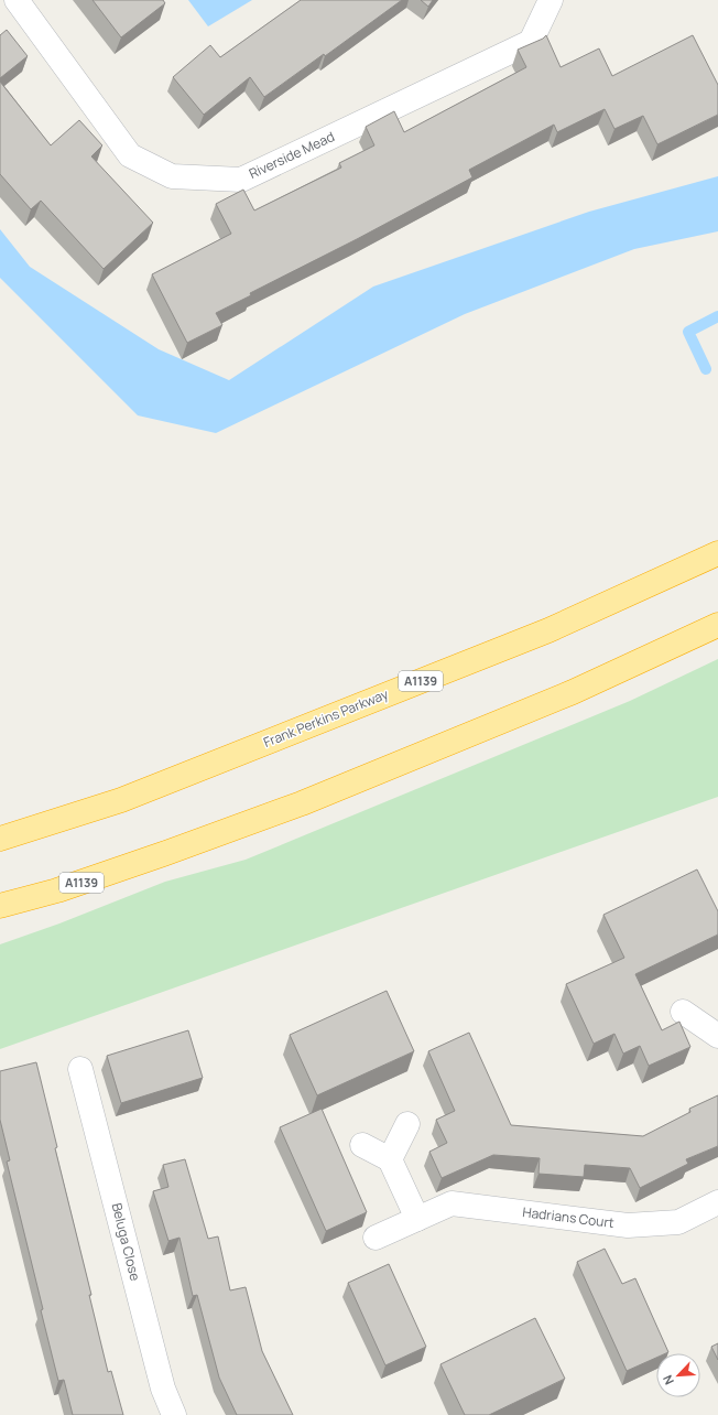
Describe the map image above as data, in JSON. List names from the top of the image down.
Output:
{
  "streets": {
    "highway": ["A1139", "Frank Perkins Parkway"],
    "street": ["Riverside Mead", "Hadrians Court", "Beluga Close"]
  },
  "north": "bottom left"
}
